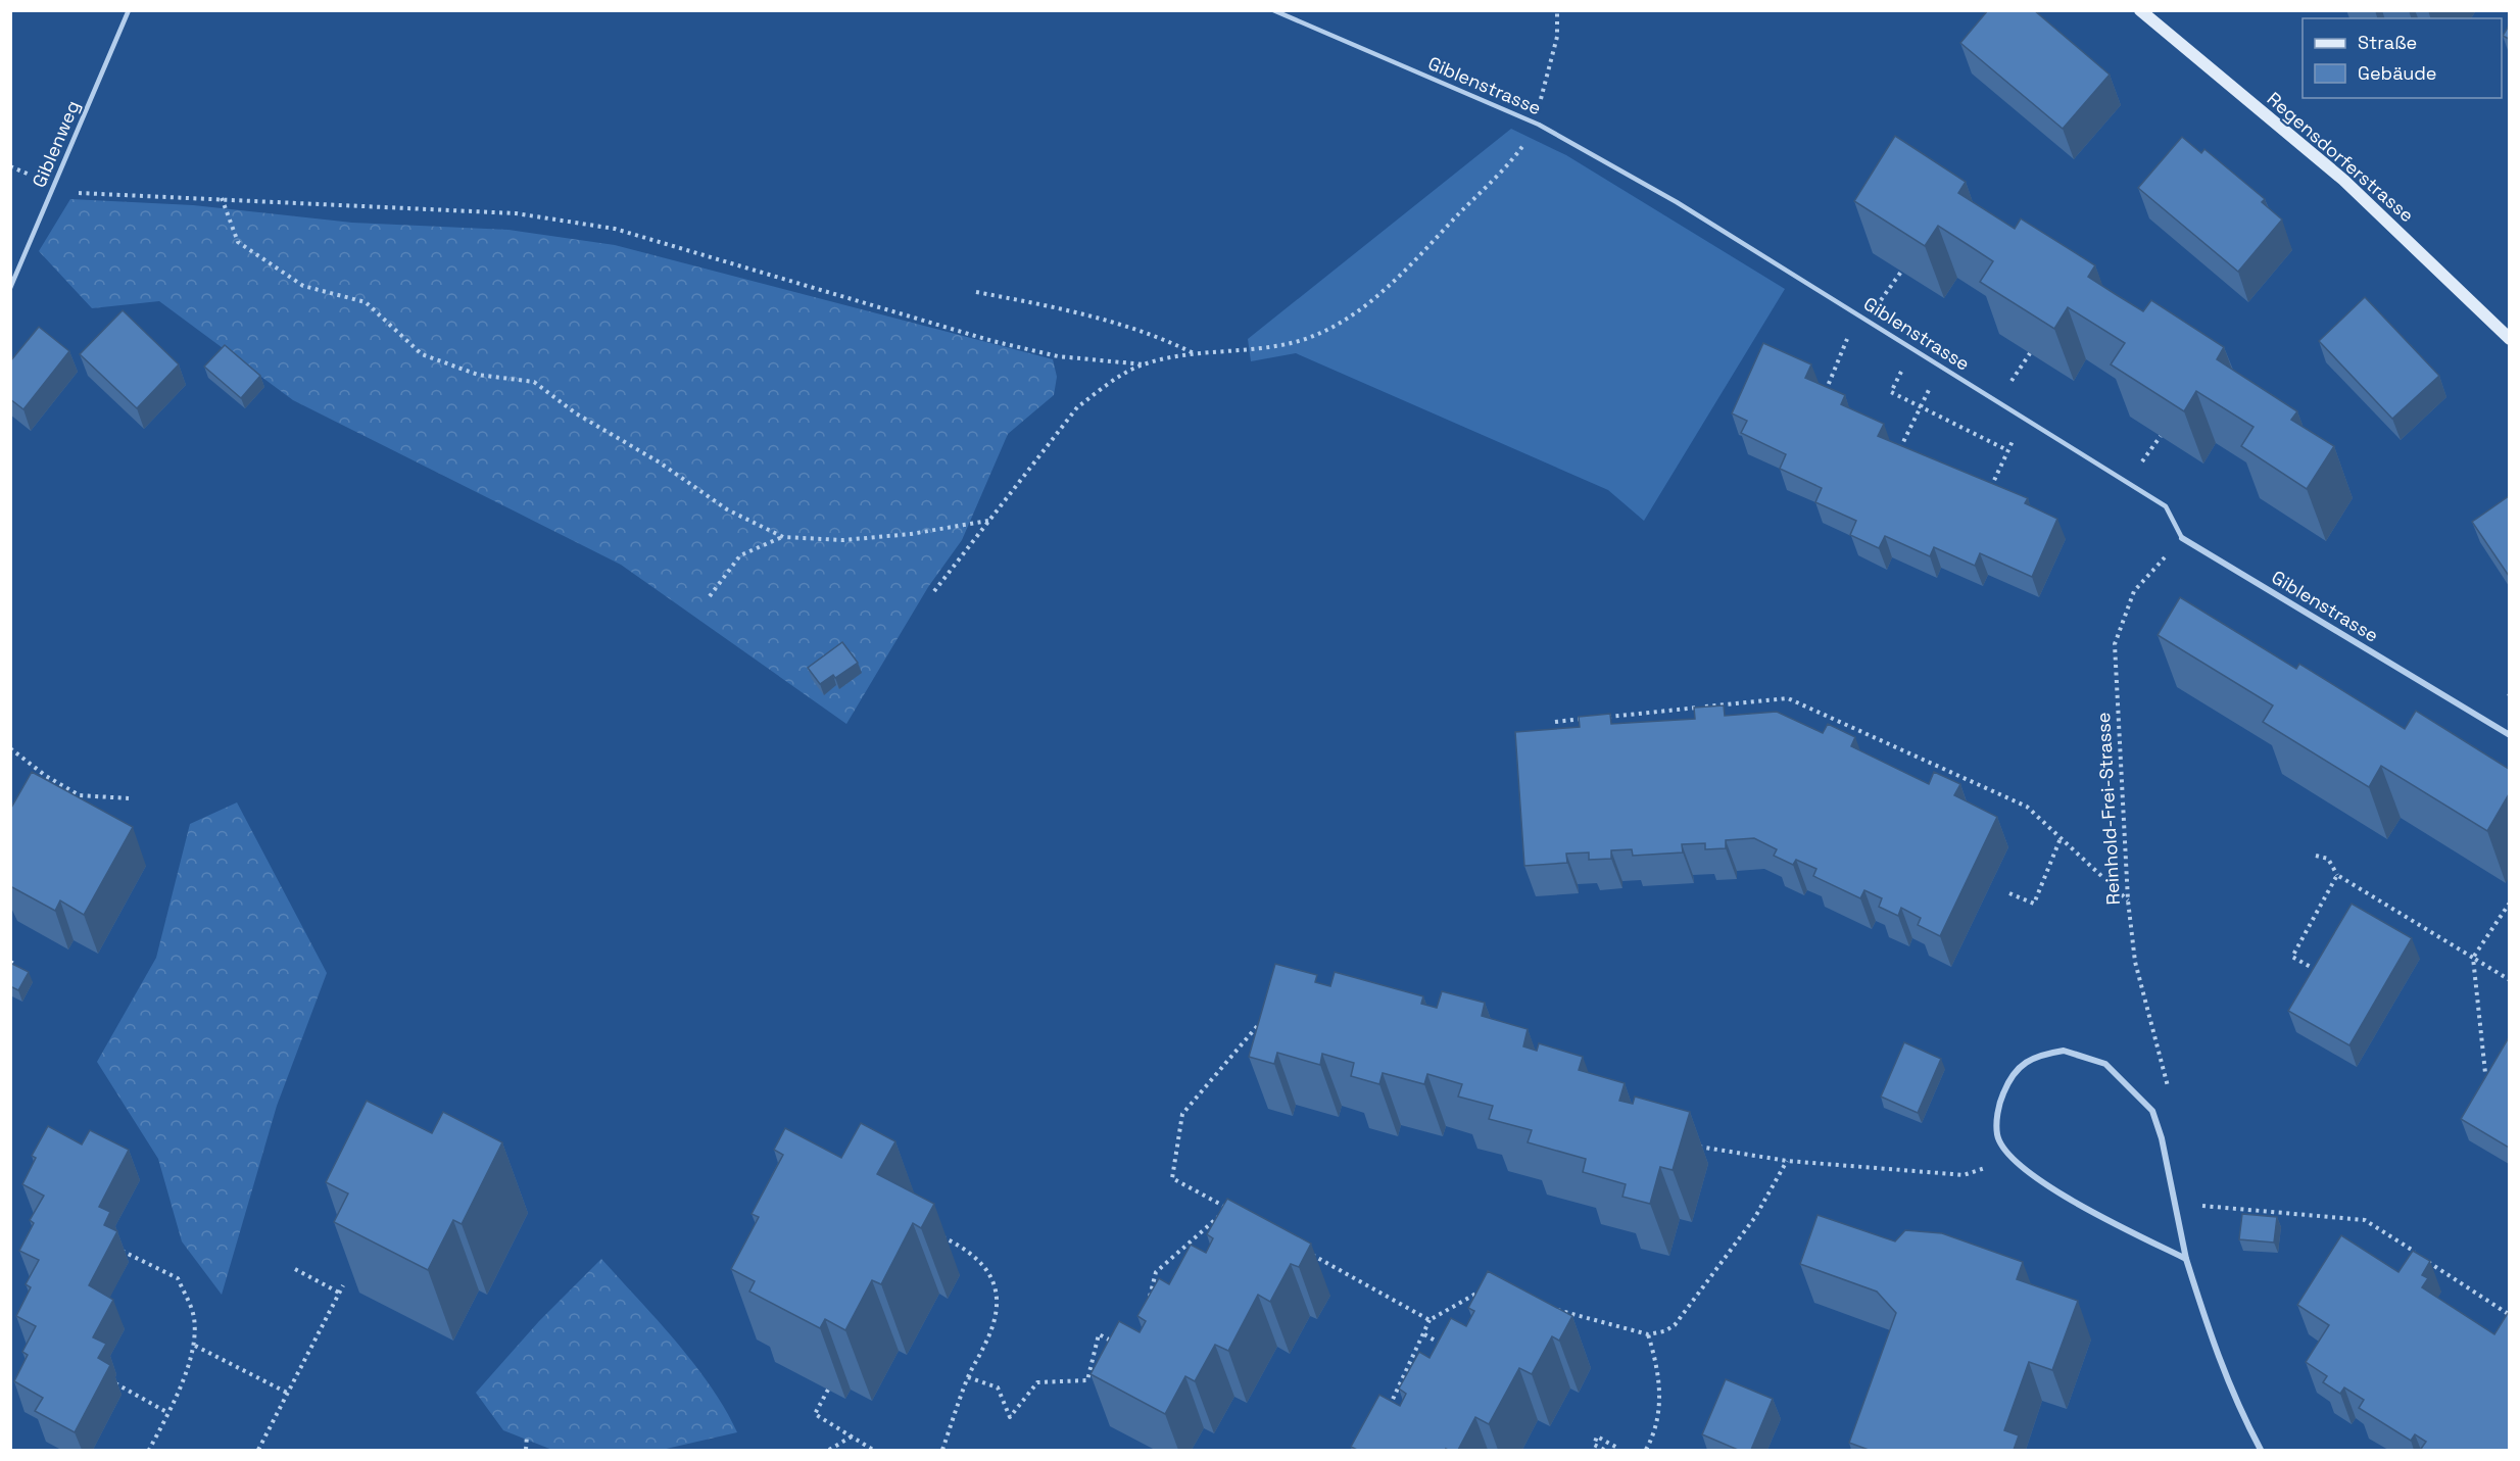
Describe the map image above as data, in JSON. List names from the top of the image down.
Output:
{
  "streets": {
    "street": ["Giblenstrasse", "Regensdorferstrasse"],
    "lane": ["Giblenweg"],
    "path": ["Reinhold-Frei-Strasse"]
  },
  "crossings": [
    ["Giblenstrasse", "Reinhold-Frei-Strasse"]
  ],
  "legend": ["Straße", "Gebäude"]
}
